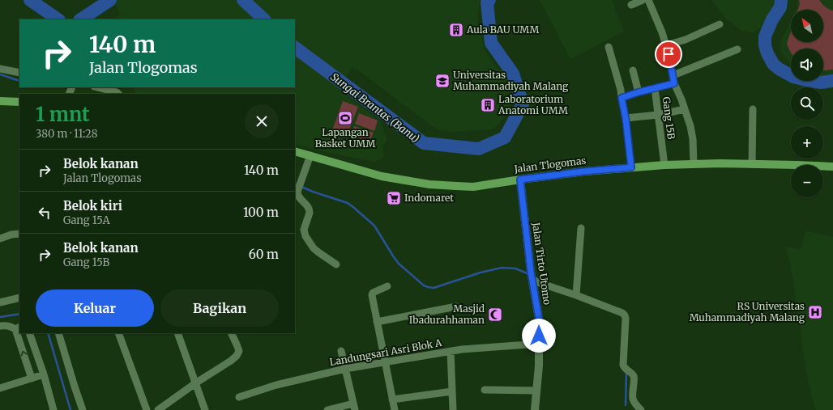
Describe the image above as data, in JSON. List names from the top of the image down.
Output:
{
  "streets": {
    "main road": ["Jalan Tlogomas"],
    "street": ["Gang 15B", "Jalan Tirto Utomo", "Landungsari Asri Blok A"]
  },
  "crossings": [
    ["Gang 15B", "Jalan Tlogomas"],
    ["Jalan Tlogomas", "Jalan Tirto Utomo"],
    ["Jalan Tirto Utomo", "Landungsari Asri Blok A"]
  ],
  "water": ["Sungai Brantas (Banu)"],
  "places": {
    "building": ["Aula BAU UMM", "Laboratorium Anatomi UMM"],
    "school or university": ["Universitas Muhammadiyah Malang"],
    "sports": ["Lapangan Basket UMM"],
    "supermarket": ["Indomaret"],
    "hospital": ["RS Universitas Muhammadiyah Malang"],
    "mosque": ["Masjid Ibadurahhaman"]
  },
  "north": "top left",
  "page": {
    "map_buttons": ["+", "−"],
    "turn": ["140 m", "Jalan Tlogomas"],
    "heading": ["1 mnt", "380 m · 11:28"],
    "list": [
      {
        "name": "Belok kanan",
        "note": "Jalan Tlogomas",
        "value": "140 m"
      },
      {
        "name": "Belok kiri",
        "note": "Gang 15A",
        "value": "100 m"
      },
      {
        "name": "Belok kanan",
        "note": "Gang 15B",
        "value": "60 m"
      }
    ],
    "buttons": ["Keluar", "Bagikan"]
  }
}
